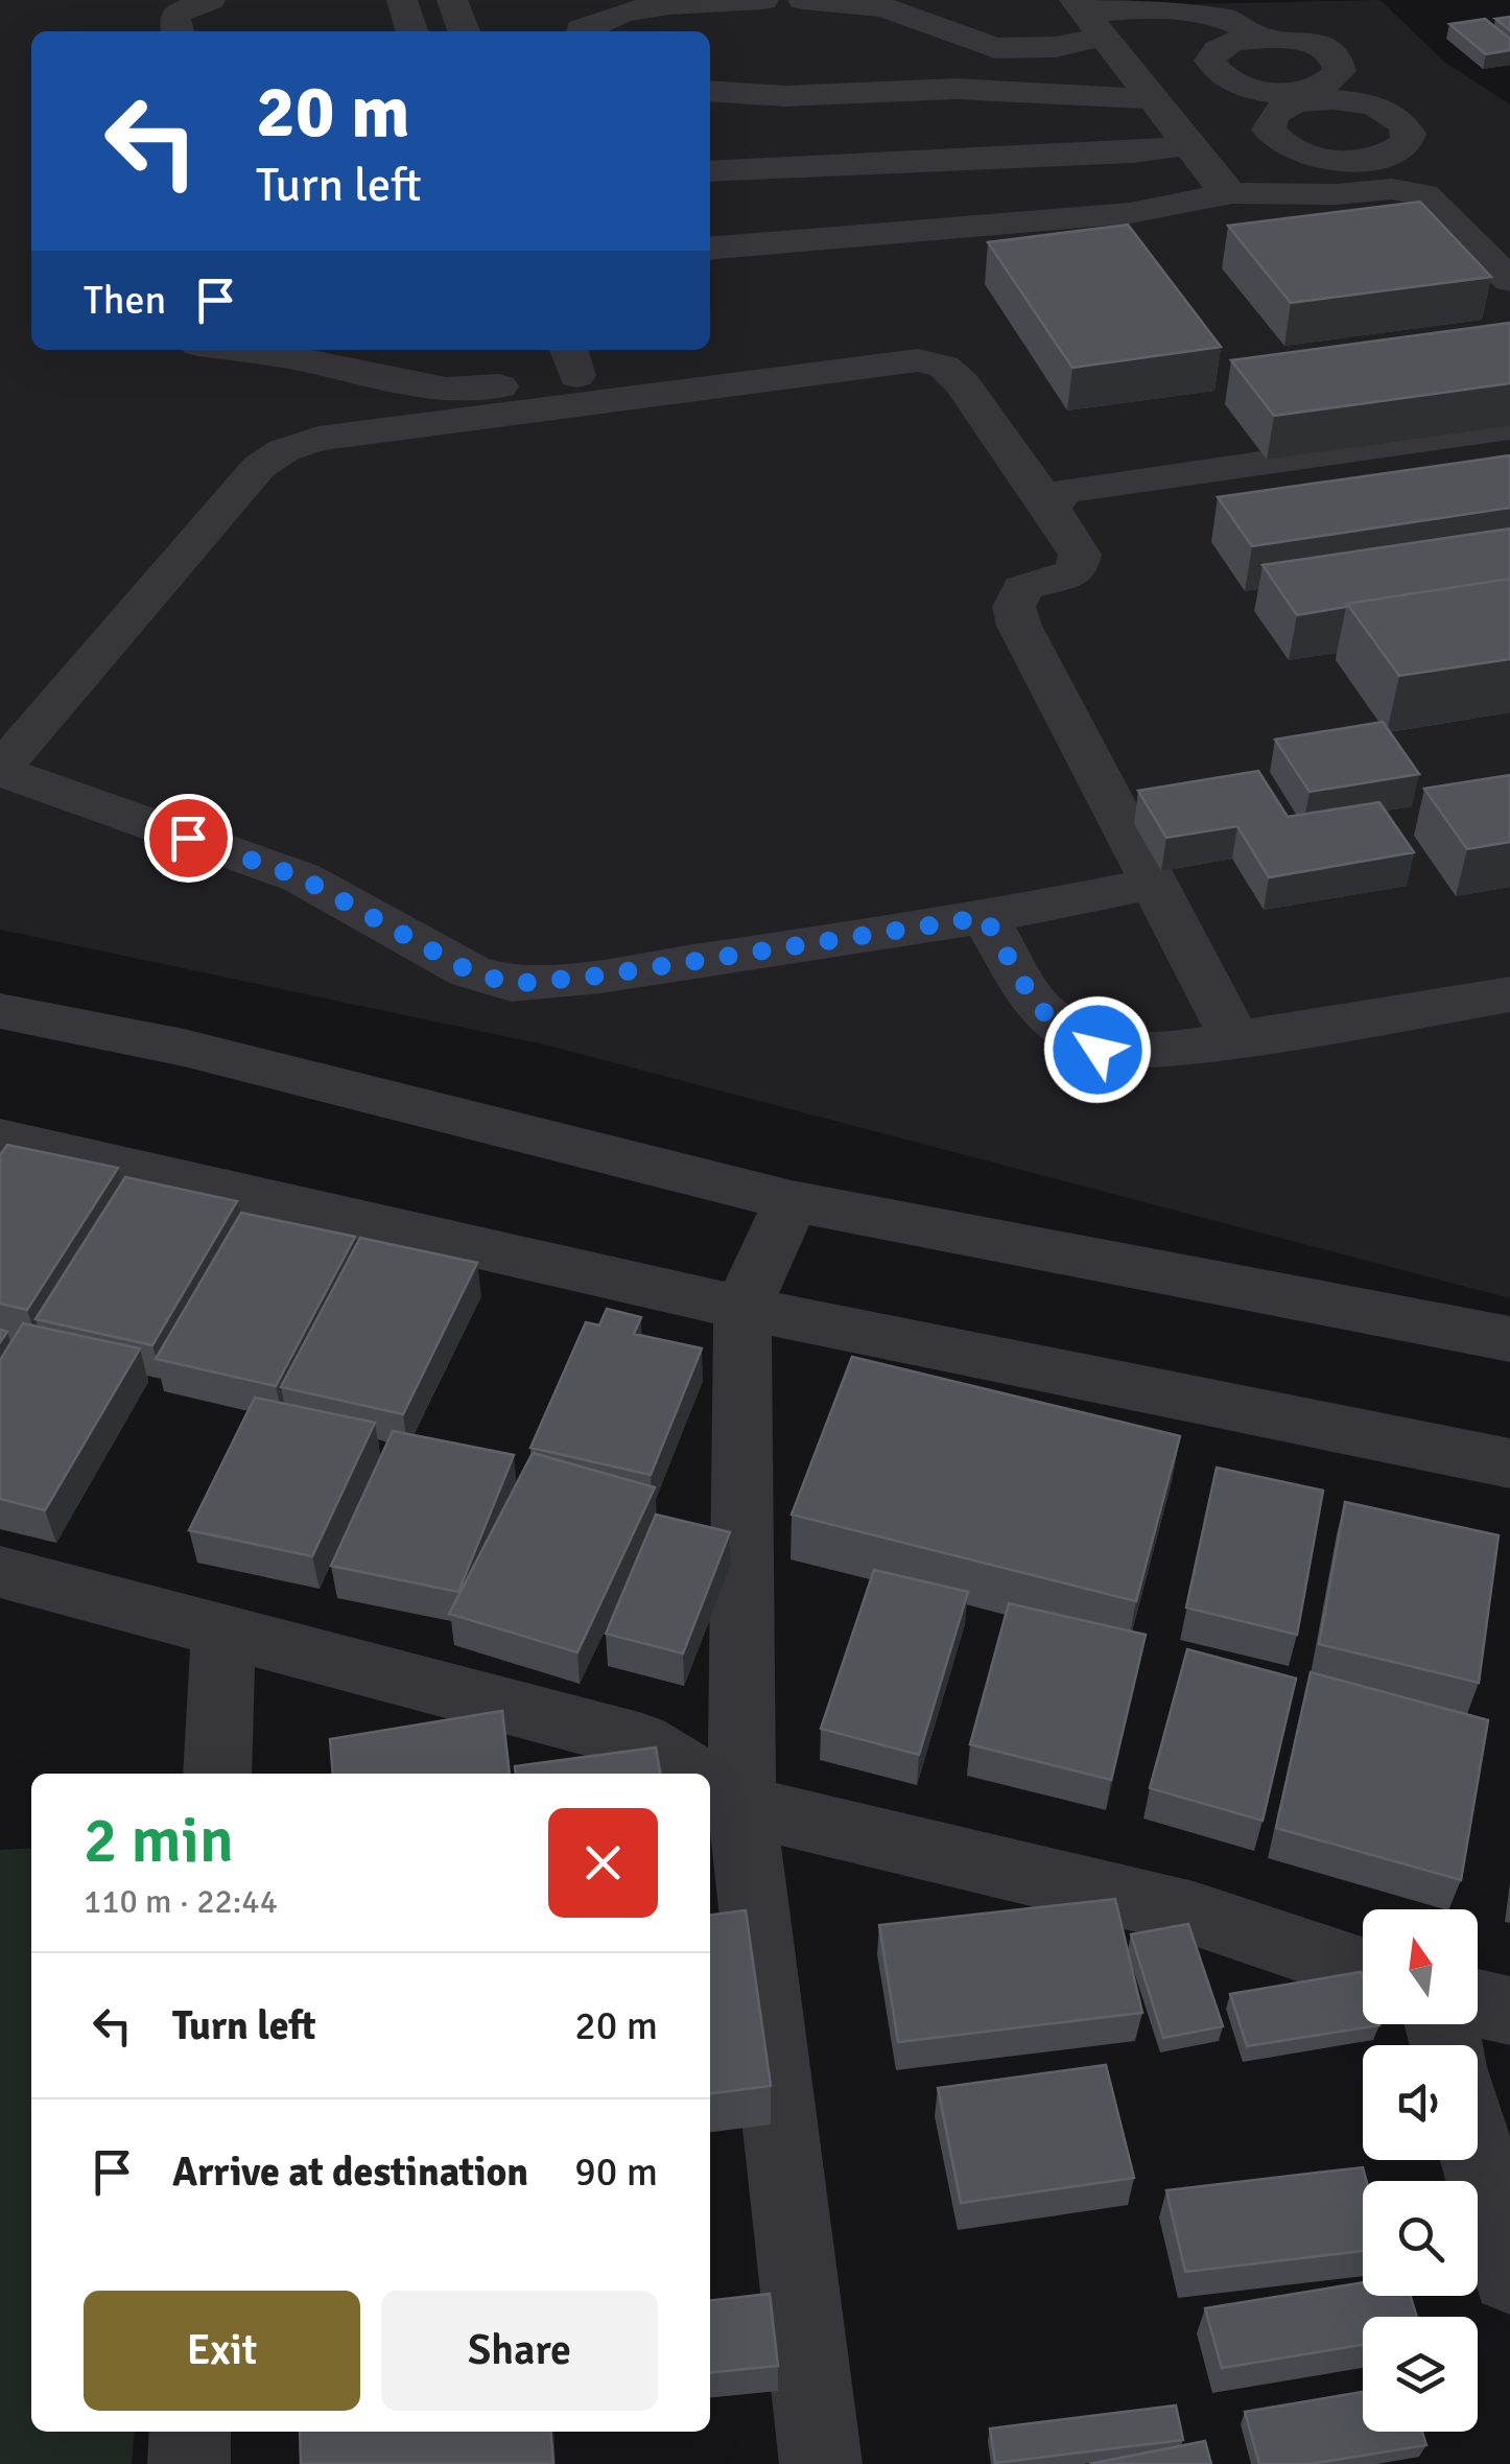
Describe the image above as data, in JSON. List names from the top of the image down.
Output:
{
  "north": "top",
  "page": {
    "turn": ["20 m", "Turn left"],
    "then": "Then",
    "heading": ["2 min", "110 m · 22:44"],
    "list": [
      {
        "name": "Turn left",
        "value": "20 m"
      },
      {
        "name": "Arrive at destination",
        "value": "90 m"
      }
    ],
    "buttons": ["Exit", "Share"]
  }
}
